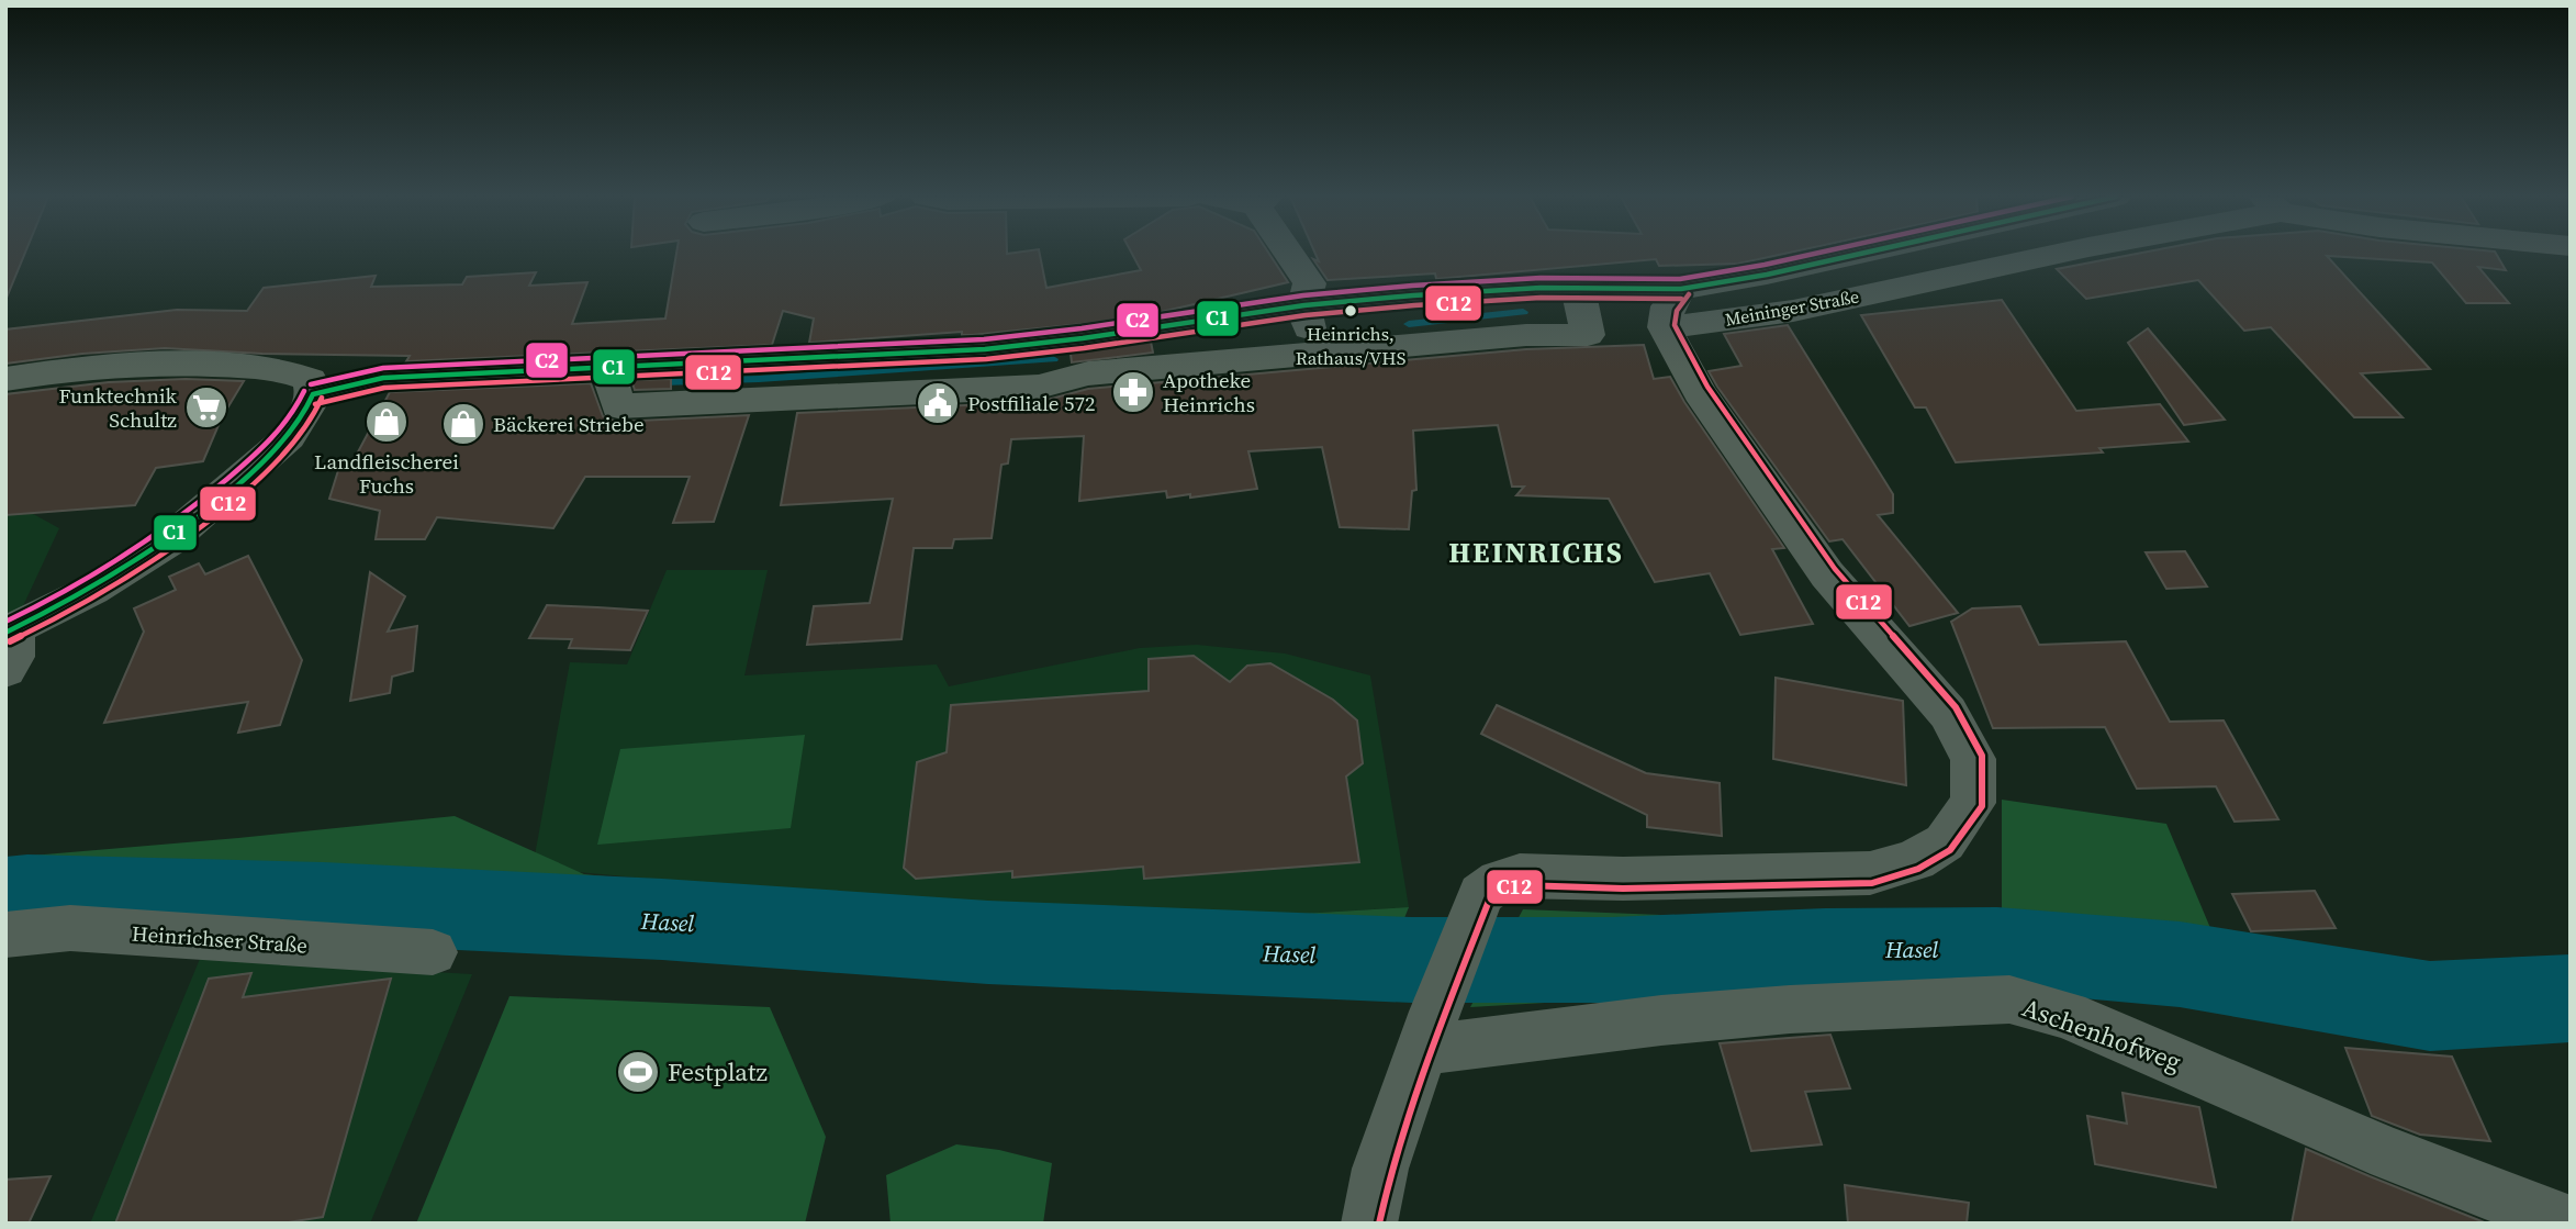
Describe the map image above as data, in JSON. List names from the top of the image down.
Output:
{
  "streets": {
    "street": ["Meininger Straße", "Heinrichser Straße", "Aschenhofweg"]
  },
  "districts": ["HEINRICHS"],
  "water": ["Hasel"],
  "places": {
    "other": ["Heinrichs, Rathaus/VHS"],
    "pharmacy": ["Apotheke Heinrichs"],
    "public building": ["Postfiliale 572"],
    "supermarket": ["Funktechnik Schultz"],
    "shop": ["Landfleischerei Fuchs", "Bäckerei Striebe"],
    "sports": ["Festplatz"]
  },
  "lines": ["transit line C1", "transit line C2", "transit line C12"]
}
